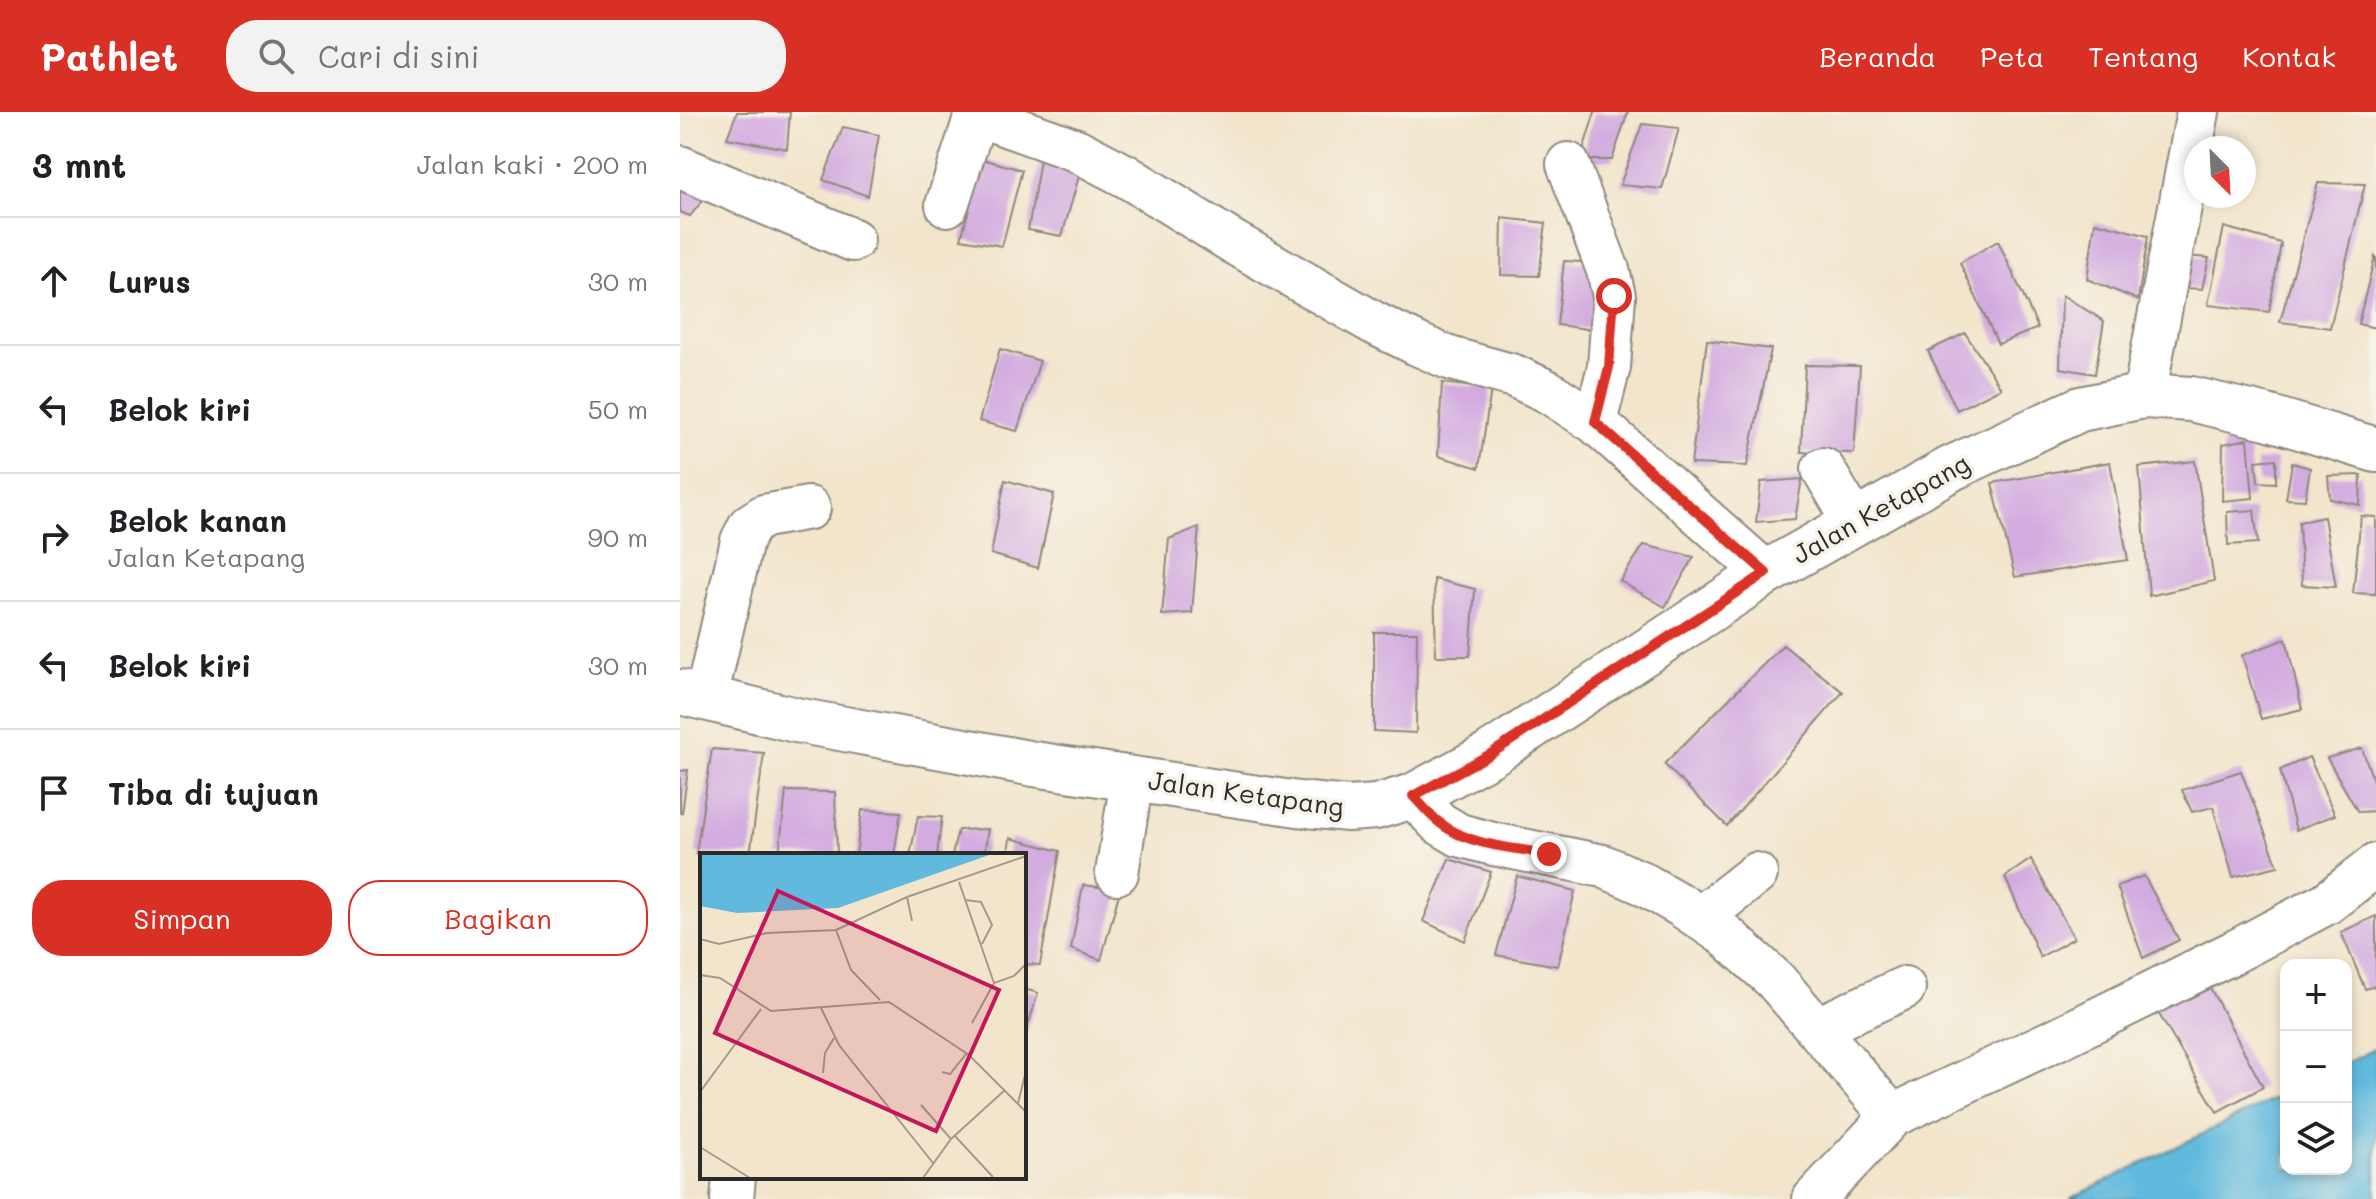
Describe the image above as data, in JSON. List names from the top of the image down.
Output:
{
  "streets": {
    "main road": ["Jalan Ketapang"]
  },
  "north": "bottom right",
  "page": {
    "header": "Pathlet",
    "search": "Cari di sini",
    "nav": [
      "Beranda",
      "Peta",
      "Tentang",
      "Kontak"
    ],
    "heading": ["3 mnt", "Jalan kaki · 200 m"],
    "list": [
      ["Lurus", "30 m"],
      ["Belok kiri", "50 m"],
      ["Belok kanan", "Jalan Ketapang", "90 m"],
      ["Belok kiri", "30 m"],
      "Tiba di tujuan"
    ],
    "buttons": ["Simpan", "Bagikan"],
    "map_buttons": ["+", "−"]
  }
}
